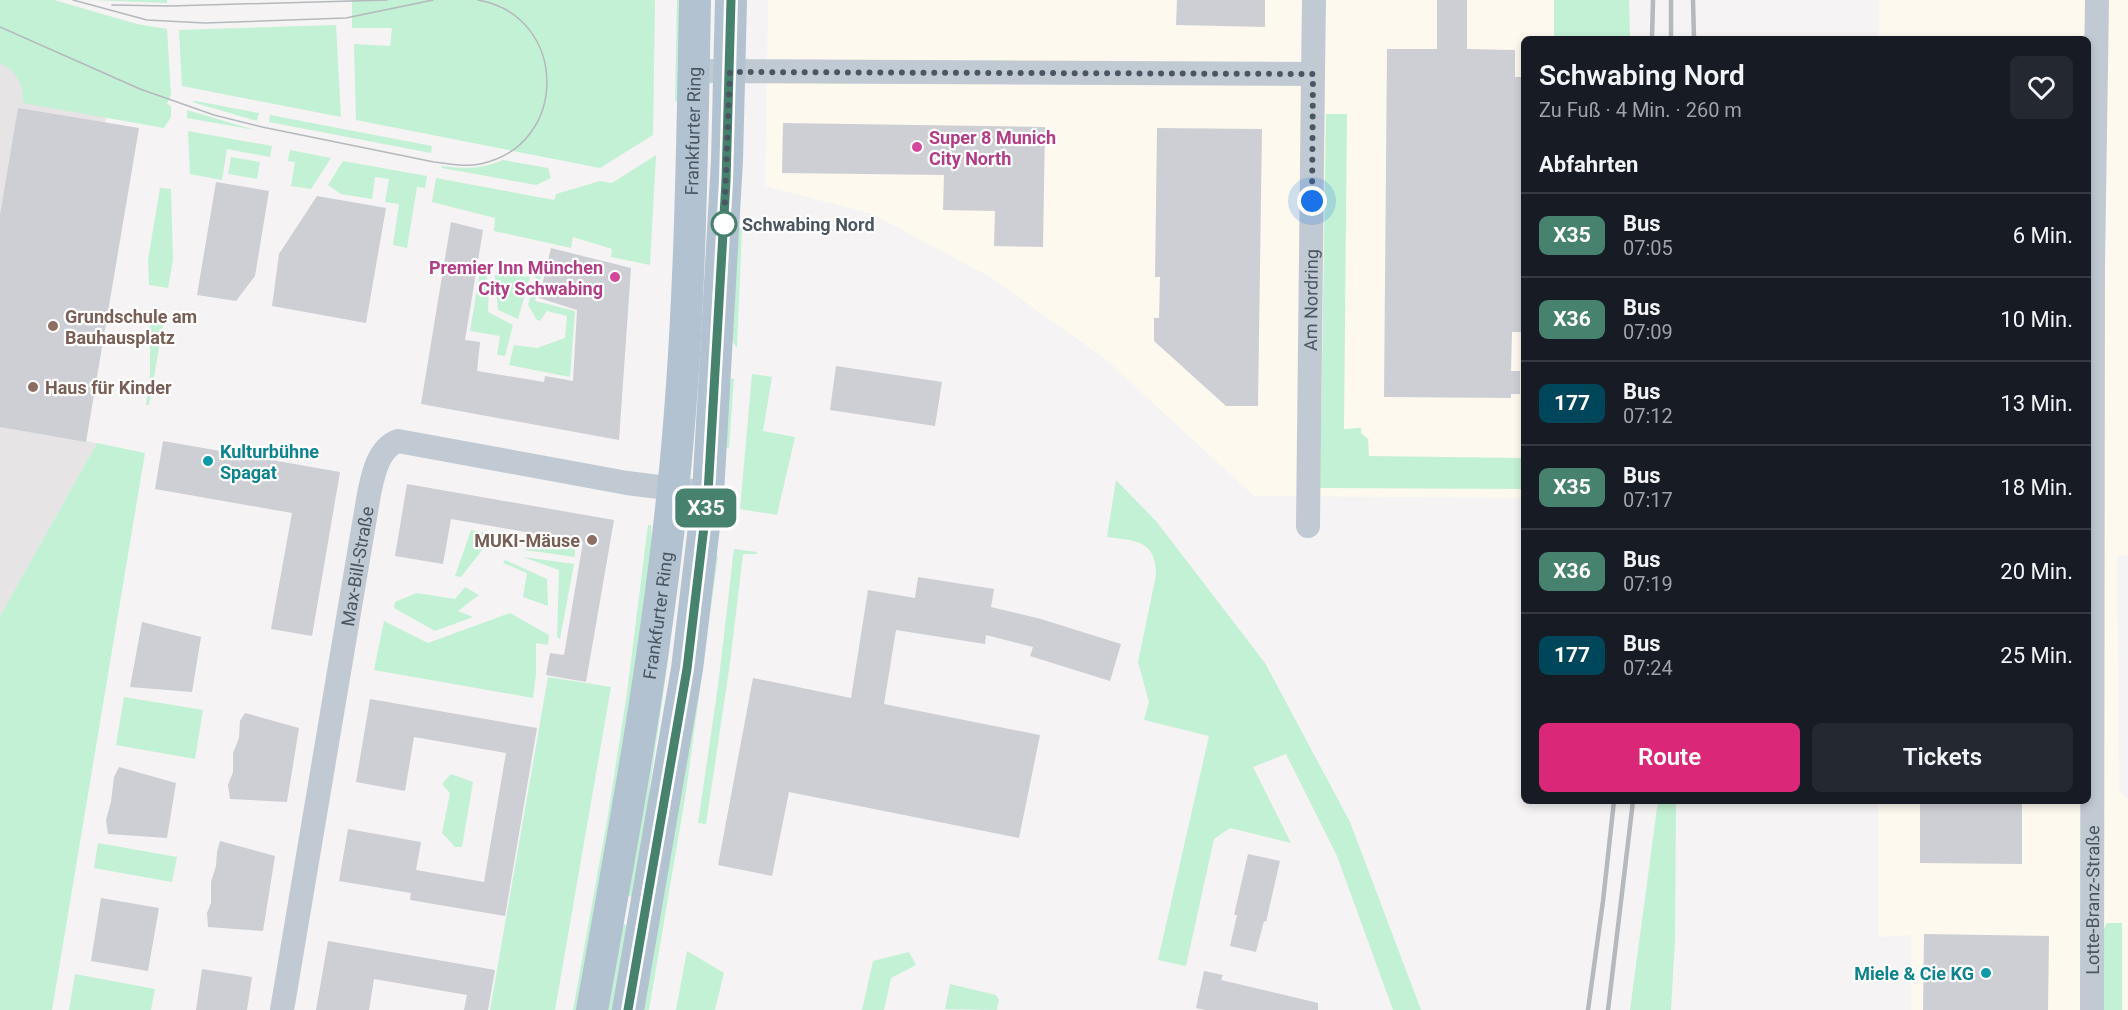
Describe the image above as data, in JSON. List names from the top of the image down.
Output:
{
  "streets": {
    "main road": ["Frankfurter Ring"],
    "street": ["Am Nordring", "Max-Bill-Straße", "Lotte-Branz-Straße"]
  },
  "crossings": [
    ["Frankfurter Ring", "Max-Bill-Straße"]
  ],
  "places": [
    "Super 8 Munich City North",
    "Schwabing Nord",
    "Premier Inn München City Schwabing",
    "Grundschule am Bauhausplatz",
    "Haus für Kinder",
    "Kulturbühne Spagat",
    "MUKI-Mäuse",
    "Miele & Cie KG"
  ],
  "lines": ["bus line X35"],
  "page": {
    "on_map": "X35",
    "heading": [
      ["Schwabing Nord", "Zu Fuß · 4 Min. · 260 m"],
      "Abfahrten"
    ],
    "list": [
      {
        "mark": "X35",
        "name": "Bus",
        "note": "07:05",
        "value": "6 Min."
      },
      {
        "mark": "X36",
        "name": "Bus",
        "note": "07:09",
        "value": "10 Min."
      },
      {
        "mark": "177",
        "name": "Bus",
        "note": "07:12",
        "value": "13 Min."
      },
      {
        "mark": "X35",
        "name": "Bus",
        "note": "07:17",
        "value": "18 Min."
      },
      {
        "mark": "X36",
        "name": "Bus",
        "note": "07:19",
        "value": "20 Min."
      },
      {
        "mark": "177",
        "name": "Bus",
        "note": "07:24",
        "value": "25 Min."
      }
    ],
    "buttons": ["Route", "Tickets"]
  }
}
